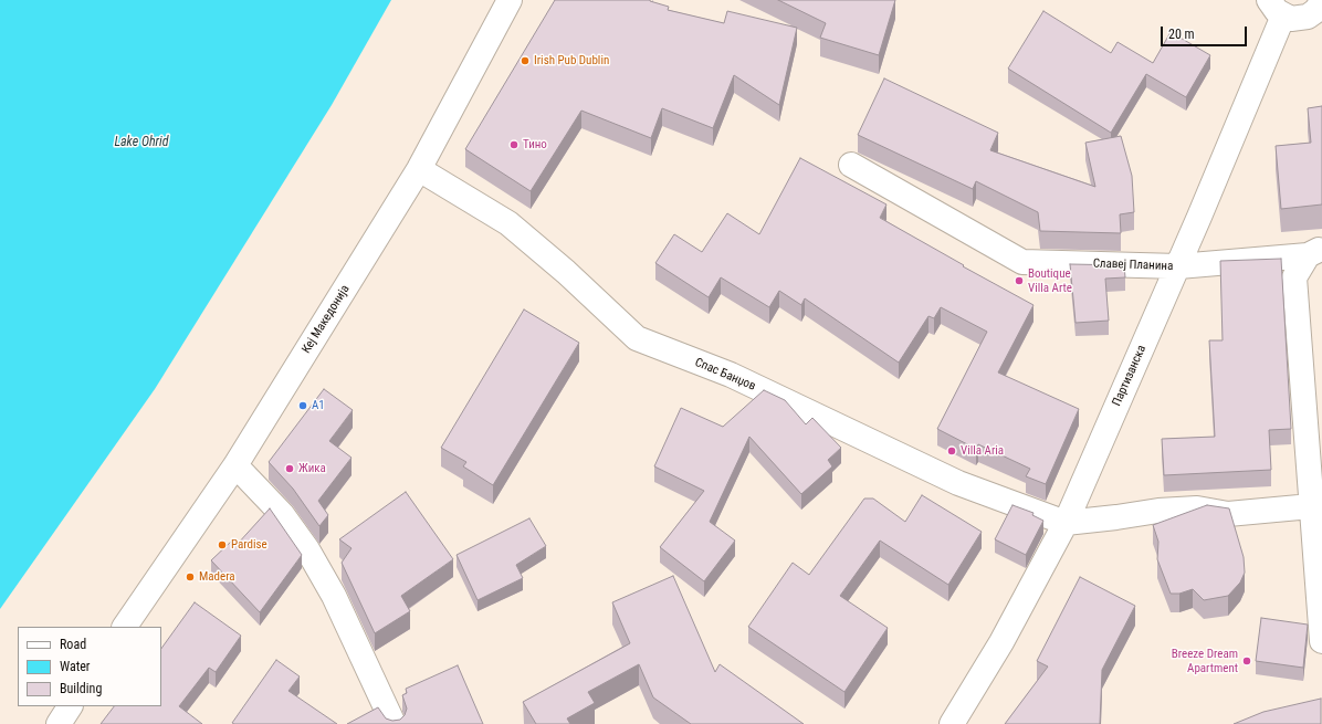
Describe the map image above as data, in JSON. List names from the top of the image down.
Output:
{
  "streets": {
    "street": [
      "Славеј Планина",
      "Кеј Македонија",
      "Спас Банџов",
      "Партизанска"
    ]
  },
  "crossings": [
    ["Славеј Планина", "Партизанска"],
    ["Кеј Македонија", "Спас Банџов"],
    ["Спас Банџов", "Партизанска"]
  ],
  "water": ["Lake Ohrid"],
  "places": [
    "Irish Pub Dublin",
    "Тино",
    "Boutique Villa Arte",
    "A1",
    "Villa Aria",
    "Жика",
    "Pardise",
    "Madera",
    "Breeze Dream Apartment"
  ],
  "legend": ["Road", "Water", "Building"],
  "scale_bar": "20 m"
}
